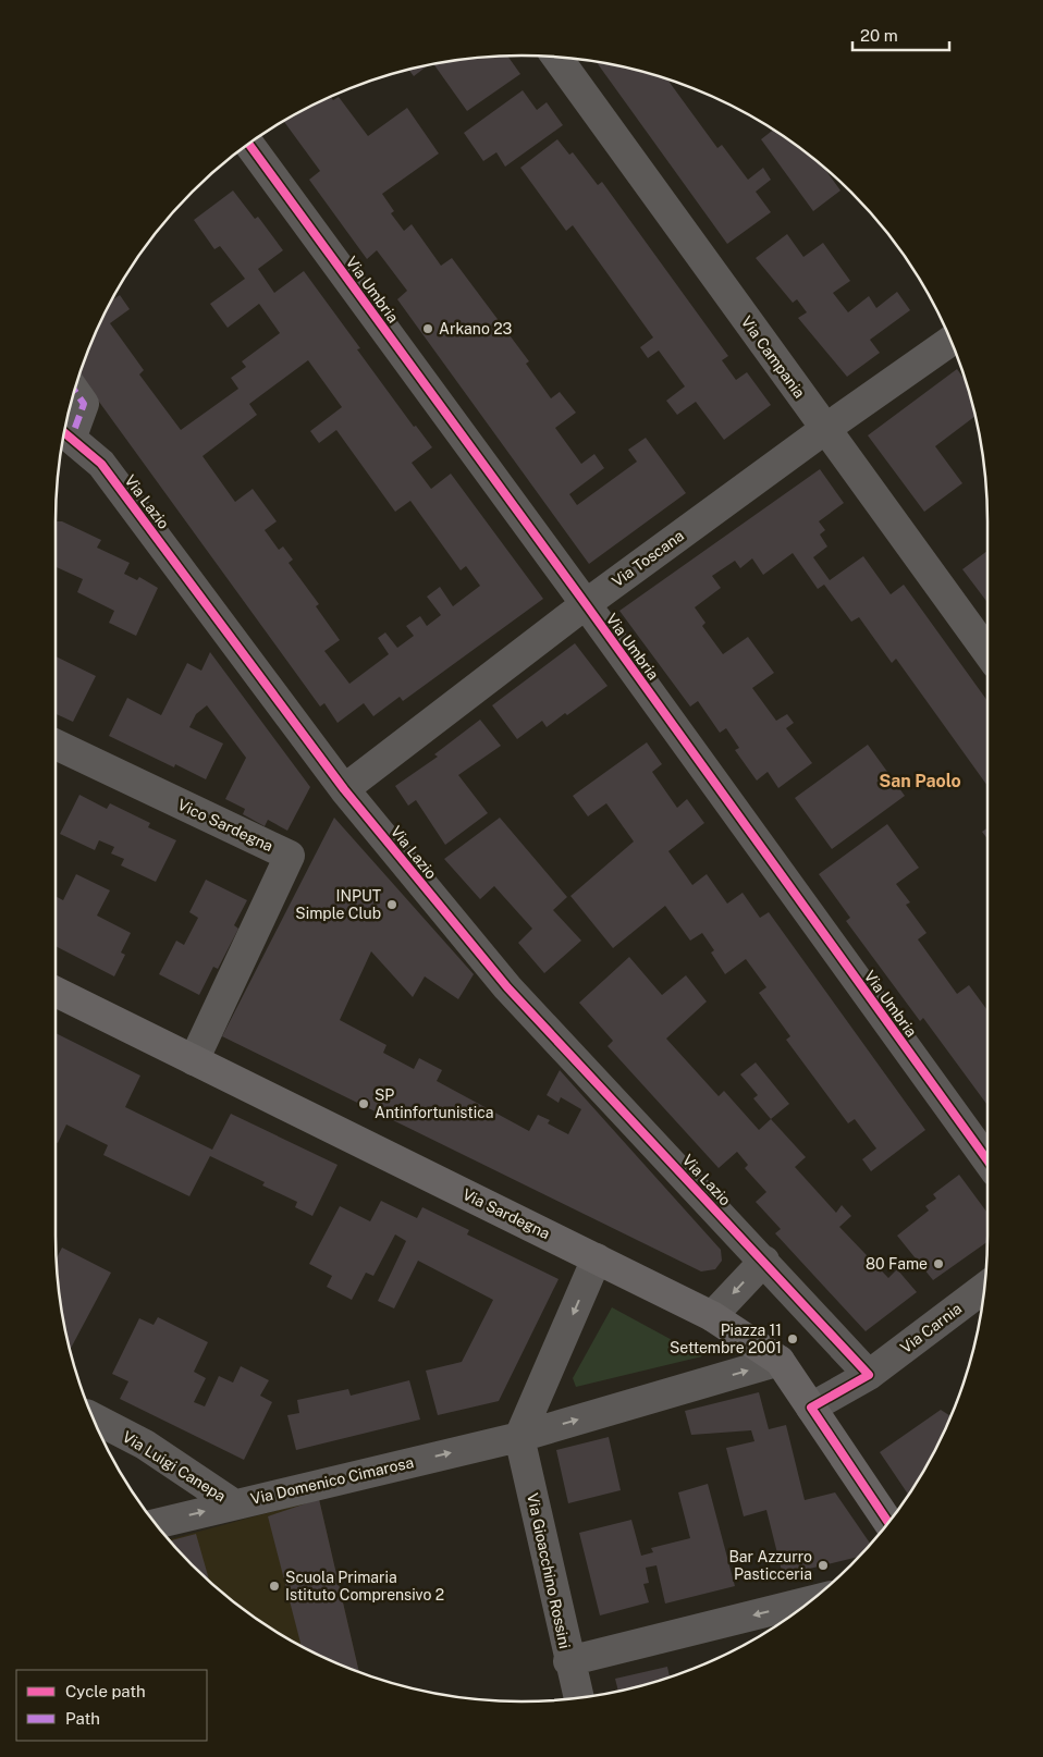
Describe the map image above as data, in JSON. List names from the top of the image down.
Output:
{
  "streets": {
    "street": [
      "Via Umbria",
      "Via Campania",
      "Via Lazio",
      "Via Toscana",
      "Vico Sardegna",
      "Via Sardegna",
      "Via Carnia",
      "Via Luigi Canepa",
      "Via Domenico Cimarosa",
      "Via Gioacchino Rossini"
    ]
  },
  "crossings": [
    ["Via Umbria", "Via Toscana"],
    ["Via Campania", "Via Toscana"],
    ["Via Lazio", "Via Toscana"],
    ["Vico Sardegna", "Via Sardegna"],
    ["Via Sardegna", "Via Domenico Cimarosa"],
    ["Via Luigi Canepa", "Via Domenico Cimarosa"],
    ["Via Domenico Cimarosa", "Via Gioacchino Rossini"]
  ],
  "districts": ["San Paolo"],
  "places": [
    "Arkano 23",
    "INPUT Simple Club",
    "SP Antinfortunistica",
    "80 Fame",
    "Piazza 11 Settembre 2001",
    "Bar Azzurro Pasticceria",
    "Scuola Primaria Istituto Comprensivo 2"
  ],
  "legend": ["Cycle path", "Path"],
  "scale_bar": "20 m"
}
